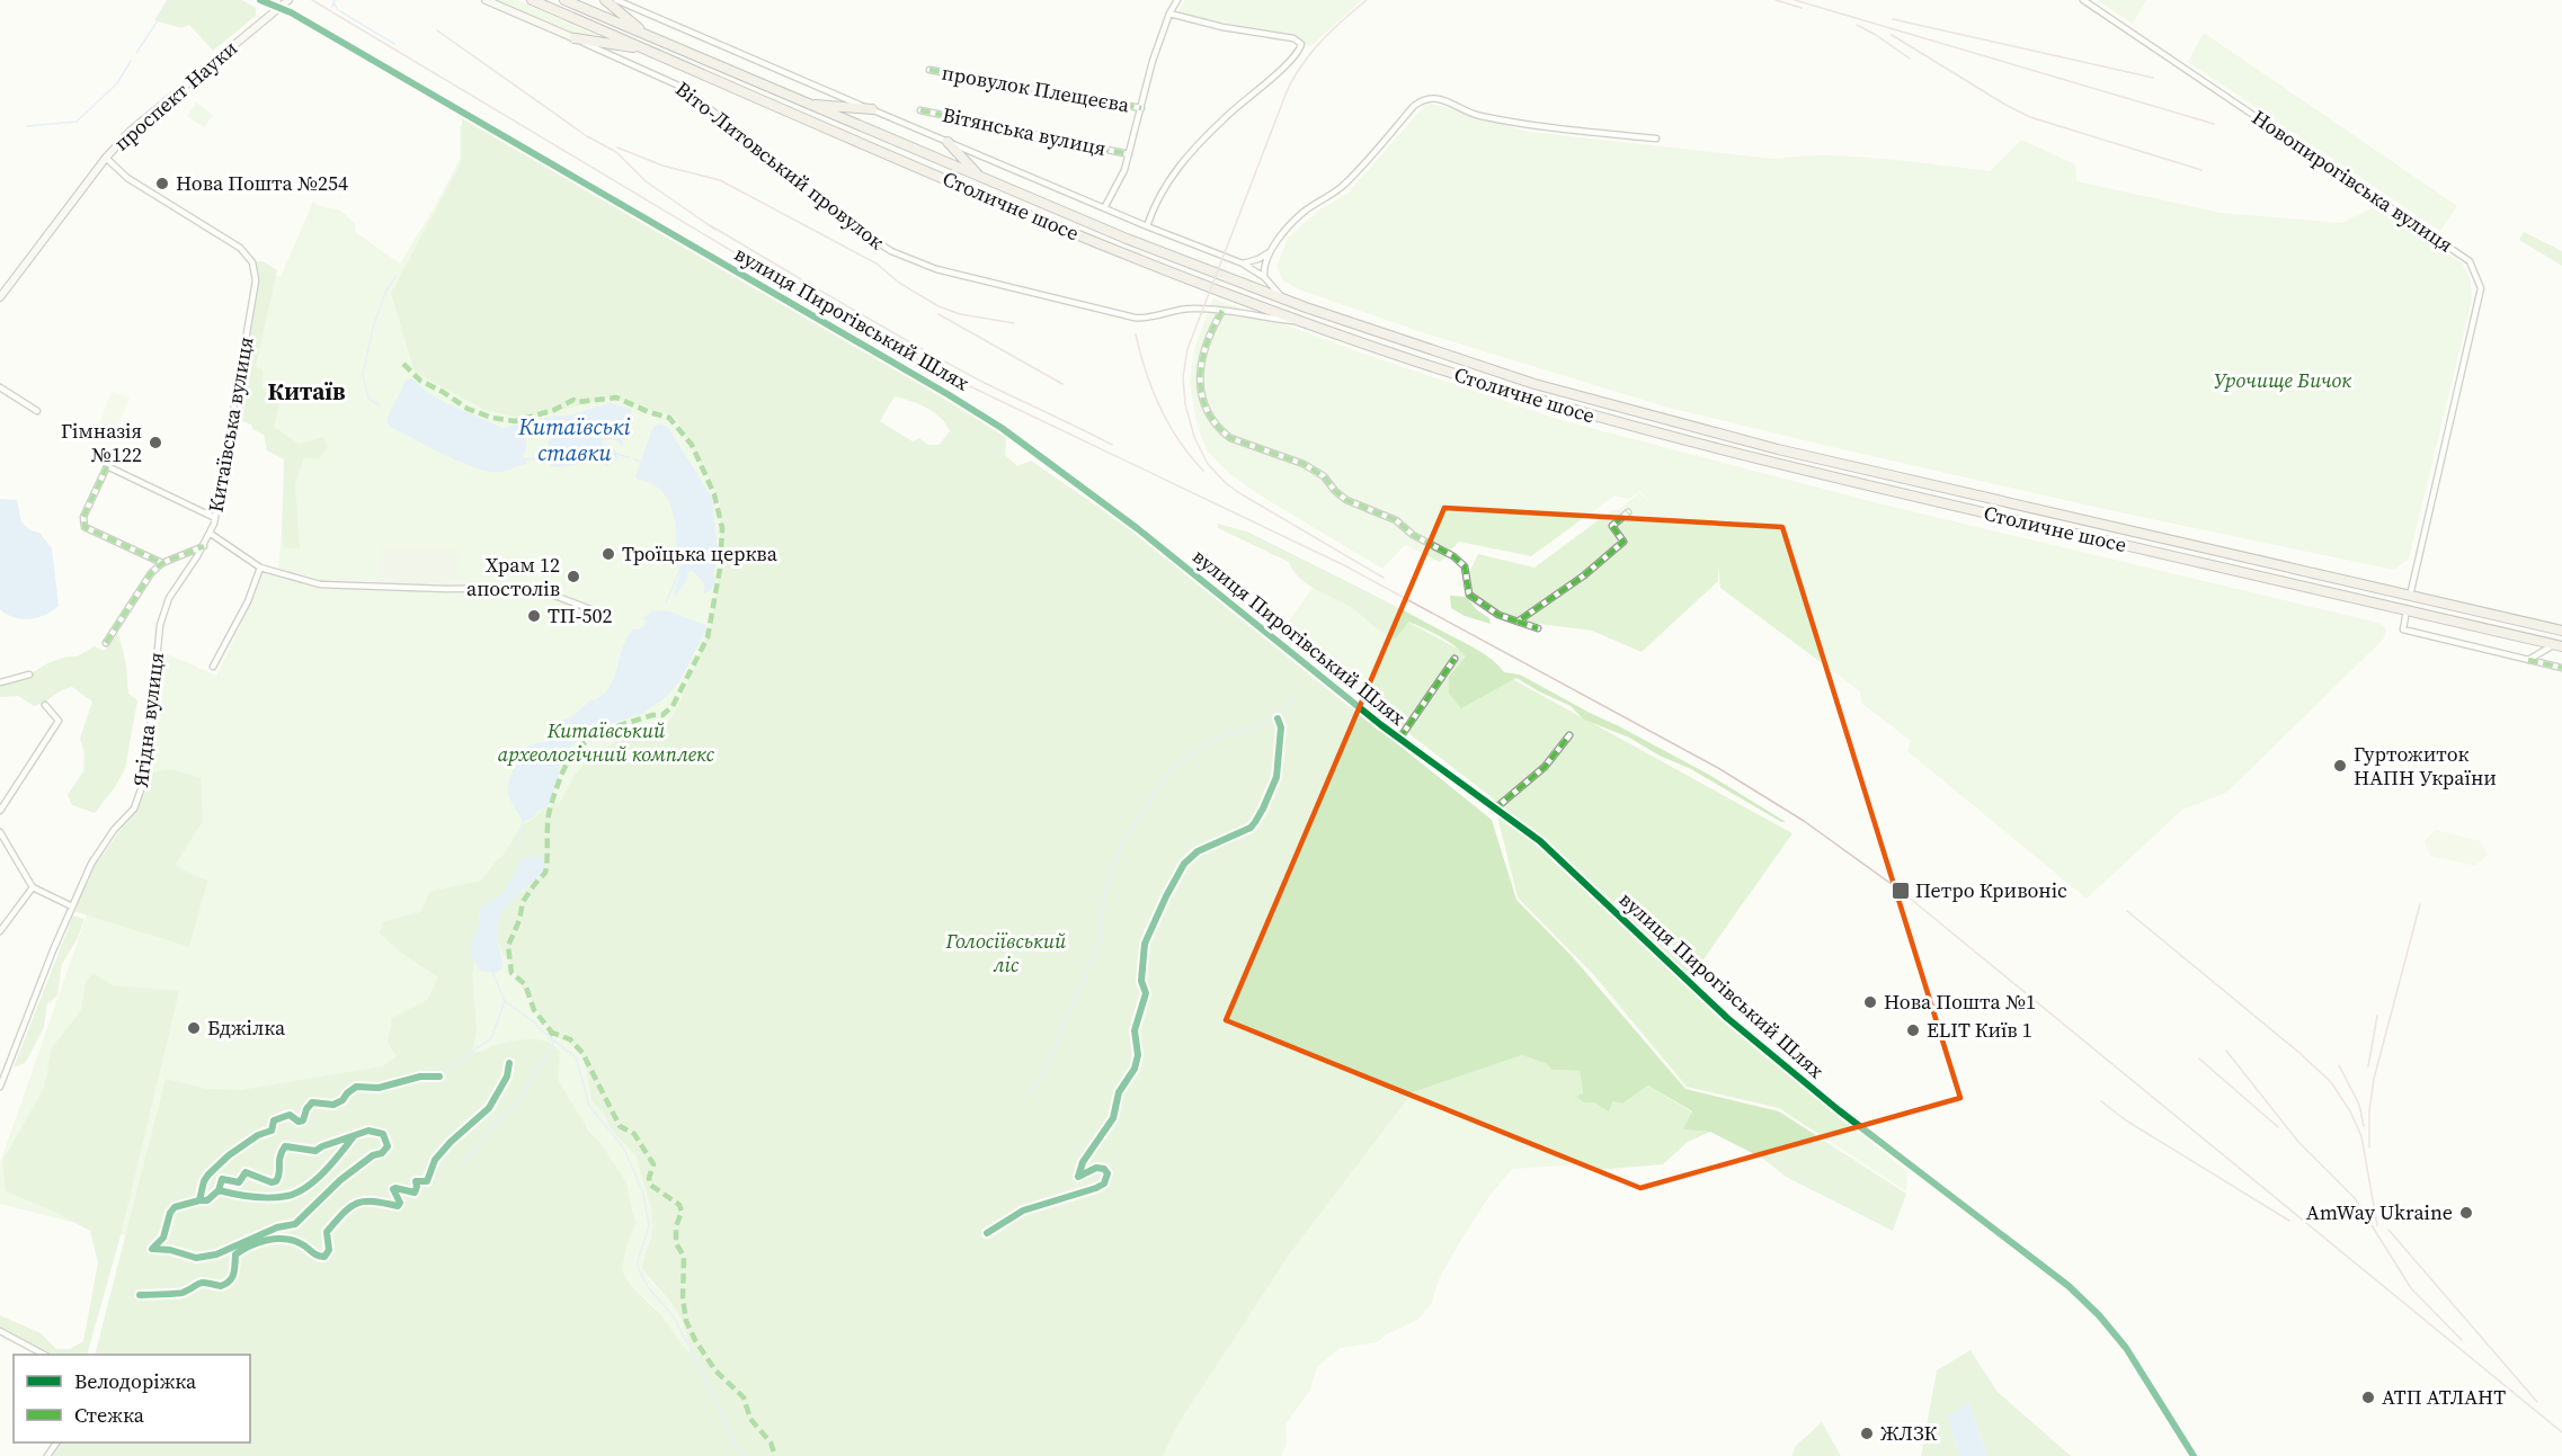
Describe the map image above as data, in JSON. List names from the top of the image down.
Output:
{
  "streets": {
    "highway": ["Столичне шосе"],
    "main road": ["проспект Науки"],
    "street": [
      "провулок Плещеєва",
      "Вітянська вулиця",
      "Віто-Литовський провулок",
      "Новопирогівська вулиця",
      "вулиця Пирогівський Шлях",
      "Китаївська вулиця",
      "Ягідна вулиця"
    ]
  },
  "crossings": [
    ["проспект Науки", "вулиця Пирогівський Шлях"],
    ["проспект Науки", "Китаївська вулиця"],
    ["Віто-Литовський провулок", "Столичне шосе"],
    ["Новопирогівська вулиця", "Столичне шосе"],
    ["Китаївська вулиця", "Ягідна вулиця"]
  ],
  "districts": ["Китаїв"],
  "water": ["Китаївські ставки"],
  "parks": ["Урочище Бичок", "Китаївський археологічний комплекс", "Голосіївський ліс"],
  "places": {
    "other": [
      "Нова Пошта №254",
      "Гімназія №122",
      "Троїцька церква",
      "Храм 12 апостолів",
      "ТП-502",
      "Гуртожиток НАПН України",
      "Нова Пошта №1",
      "Бджілка",
      "ELIT Київ 1",
      "AmWay Ukraine",
      "АТП АТЛАНТ",
      "ЖЛЗК"
    ],
    "transit": ["Петро Кривоніс"]
  },
  "legend": ["Велодоріжка", "Стежка"]
}
